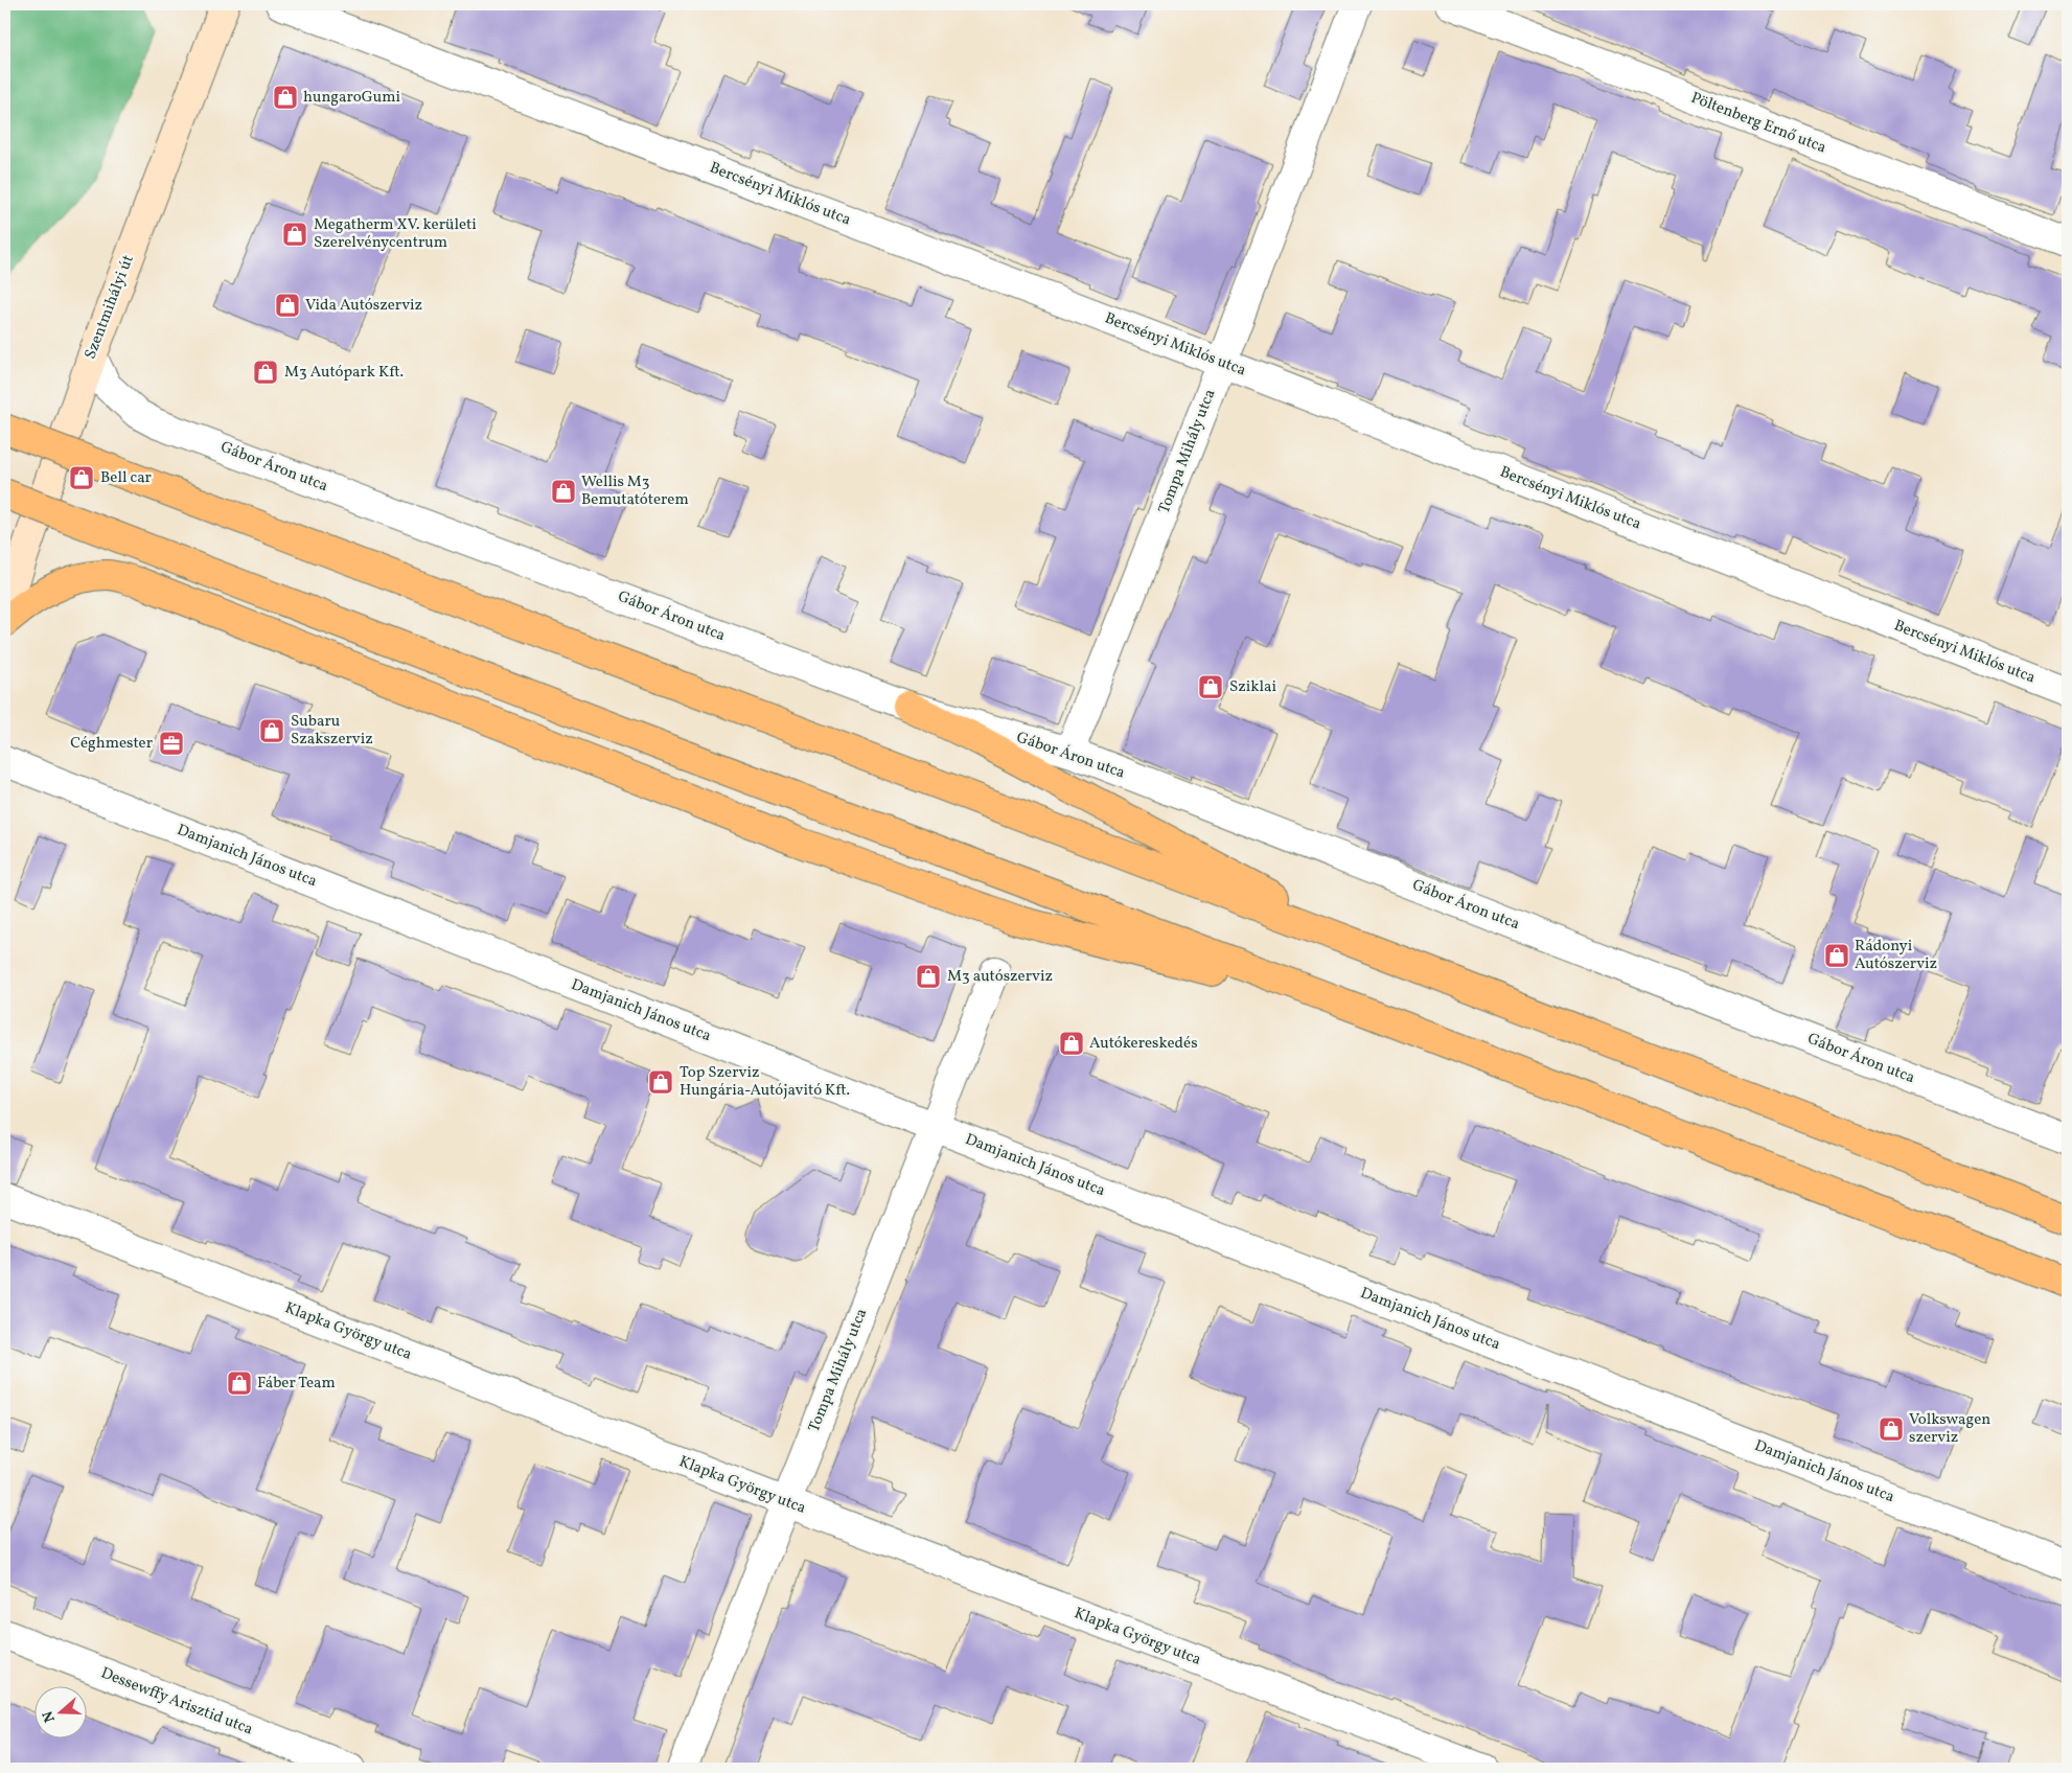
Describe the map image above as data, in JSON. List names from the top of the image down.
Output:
{
  "streets": {
    "main road": ["Szentmihályi út"],
    "street": [
      "Pöltenberg Ernő utca",
      "Bercsényi Miklós utca",
      "Tompa Mihály utca",
      "Gábor Áron utca",
      "Damjanich János utca",
      "Klapka György utca",
      "Dessewffy Arisztid utca"
    ]
  },
  "crossings": [
    ["Bercsényi Miklós utca", "Tompa Mihály utca"],
    ["Szentmihályi út", "Gábor Áron utca"],
    ["Tompa Mihály utca", "Gábor Áron utca"],
    ["Tompa Mihály utca", "Damjanich János utca"],
    ["Tompa Mihály utca", "Klapka György utca"]
  ],
  "places": {
    "shop": [
      "hungaroGumi",
      "Megatherm XV. kerületi Szerelvénycentrum",
      "Vida Autószerviz",
      "M3 Autópark Kft.",
      "Bell car",
      "Wellis M3 Bemutatóterem",
      "Sziklai",
      "Subaru Szakszerviz",
      "Rádonyi Autószerviz",
      "M3 autószerviz",
      "Autókereskedés",
      "Top Szerviz Hungária-Autójavitó Kft.",
      "Fáber Team",
      "Volkswagen szerviz"
    ],
    "office": ["Céghmester"]
  },
  "north": "left"
}
